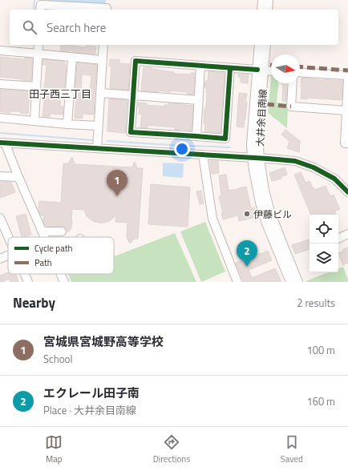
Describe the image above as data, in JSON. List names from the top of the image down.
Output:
{
  "streets": {
    "street": ["大井余目南線"]
  },
  "districts": ["田子西三丁目"],
  "places": ["伊藤ビル"],
  "legend": ["Cycle path", "Path"],
  "north": "right",
  "page": {
    "search": "Search here",
    "pins": ["1", "2"],
    "heading": ["Nearby", "2 results"],
    "list": [
      {
        "mark": "1",
        "name": "宮城県宮城野高等学校",
        "note": "School",
        "value": "100 m"
      },
      {
        "mark": "2",
        "name": "エクレール田子南",
        "note": "Place · 大井余目南線",
        "value": "160 m"
      }
    ],
    "nav": ["Map", "Directions", "Saved"]
  }
}
